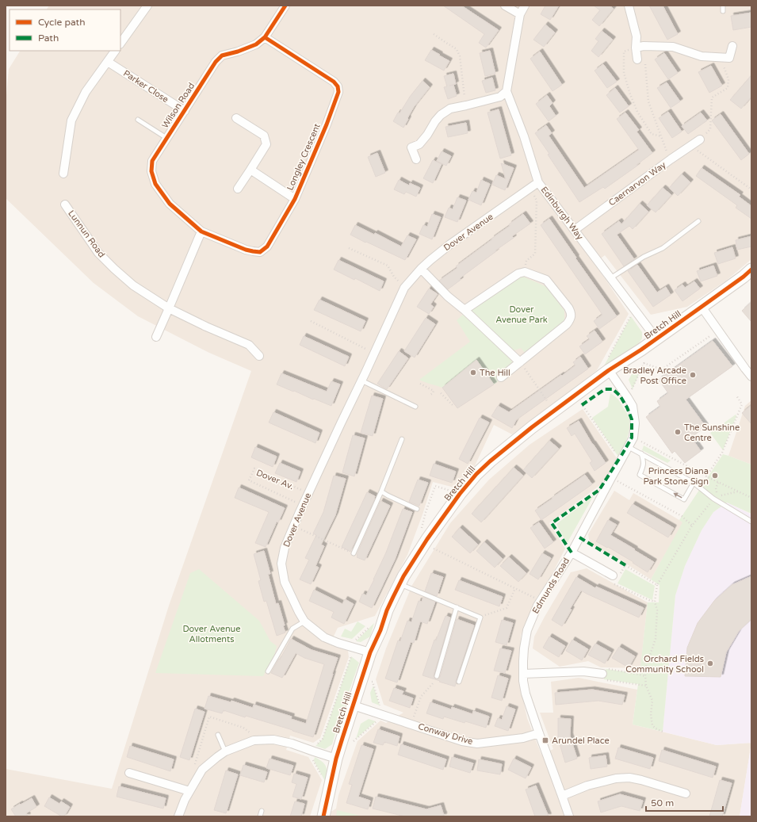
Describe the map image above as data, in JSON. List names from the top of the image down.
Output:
{
  "streets": {
    "street": [
      "Parker Close",
      "Wilson Road",
      "Longley Crescent",
      "Caernarvon Way",
      "Edinburgh Way",
      "Dover Avenue",
      "Lunnun Road",
      "Bretch Hill",
      "Edmunds Road",
      "Conway Drive"
    ],
    "path": ["Dover Av."]
  },
  "crossings": [
    ["Parker Close", "Wilson Road"],
    ["Wilson Road", "Longley Crescent"],
    ["Caernarvon Way", "Edinburgh Way"],
    ["Edinburgh Way", "Dover Avenue"],
    ["Edinburgh Way", "Bretch Hill"],
    ["Dover Avenue", "Bretch Hill"],
    ["Dover Avenue", "Dover Av."],
    ["Bretch Hill", "Edmunds Road"],
    ["Bretch Hill", "Conway Drive"],
    ["Edmunds Road", "Conway Drive"]
  ],
  "parks": ["Dover Avenue Park", "Dover Avenue Allotments"],
  "places": {
    "other": [
      "The Hill",
      "Bradley Arcade Post Office",
      "The Sunshine Centre",
      "Princess Diana Park Stone Sign",
      "Orchard Fields Community School"
    ],
    "transit": ["Arundel Place"]
  },
  "legend": ["Cycle path", "Path"],
  "scale_bar": "50 m"
}
